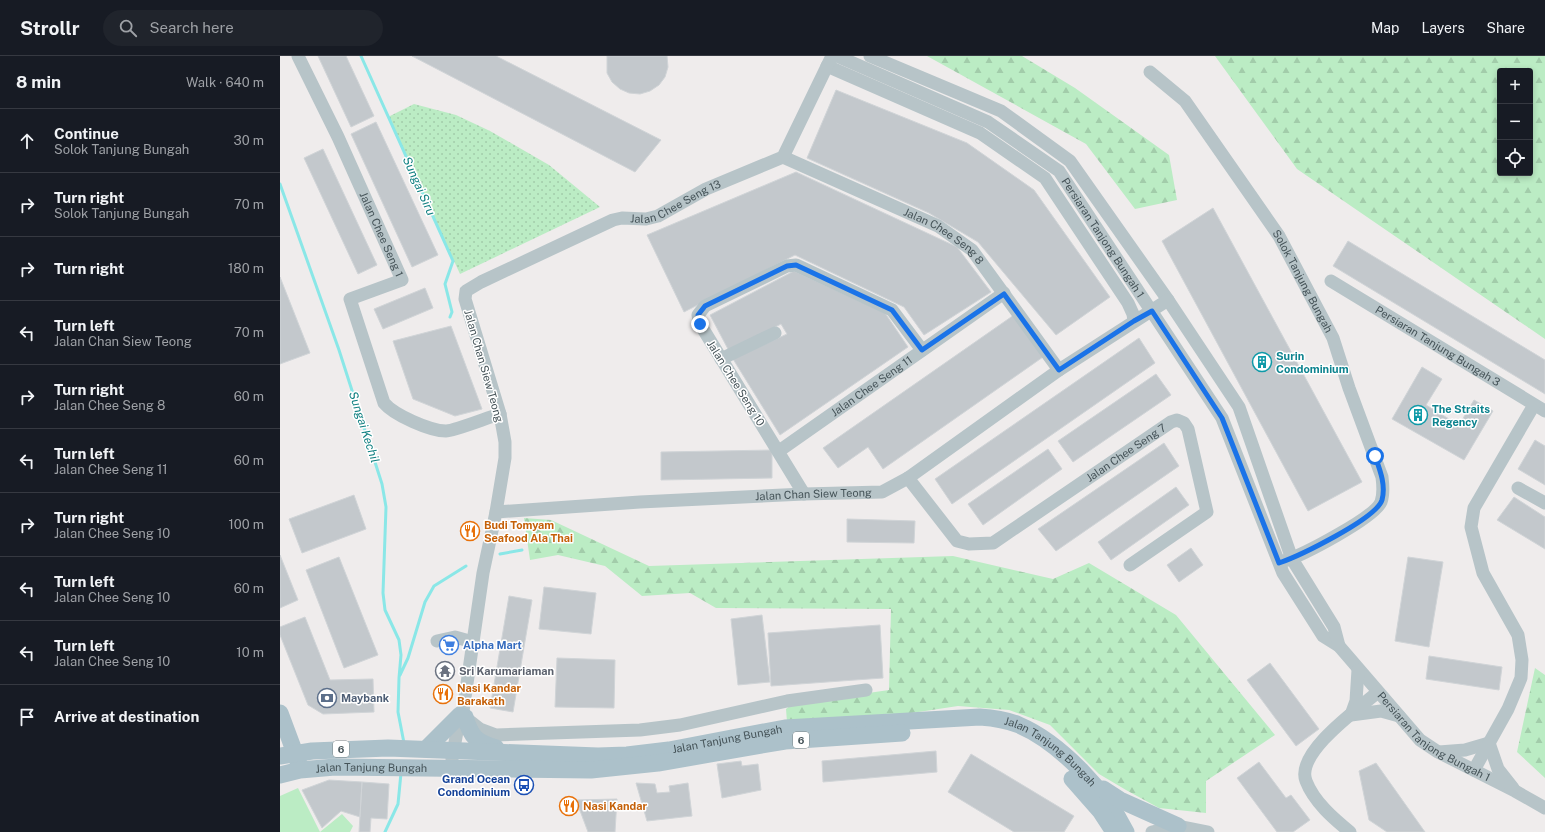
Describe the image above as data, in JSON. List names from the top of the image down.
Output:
{
  "streets": {
    "main road": ["Jalan Tanjung Bungah", "6"],
    "street": [
      "Jalan Chee Seng 13",
      "Jalan Chee Seng 1",
      "Jalan Chee Seng 8",
      "Persiaran Tanjong Bungah 1",
      "Solok Tanjung Bungah",
      "Persiaran Tanjung Bungah 3",
      "Jalan Chan Siew Teong",
      "Jalan Chee Seng 10",
      "Jalan Chee Seng 11",
      "Jalan Chee Seng 7"
    ]
  },
  "crossings": [
    ["Jalan Chee Seng 13", "Jalan Chee Seng 8"],
    ["Jalan Chee Seng 13", "Jalan Chan Siew Teong"],
    ["Jalan Chee Seng 1", "Jalan Chan Siew Teong"],
    ["Jalan Chee Seng 8", "Jalan Chan Siew Teong"],
    ["Jalan Chee Seng 8", "Jalan Chee Seng 11"],
    ["Persiaran Tanjong Bungah 1", "Solok Tanjung Bungah"],
    ["Persiaran Tanjong Bungah 1", "Jalan Chan Siew Teong"],
    ["Jalan Chan Siew Teong", "Jalan Chee Seng 10"],
    ["Jalan Chan Siew Teong", "Jalan Chee Seng 7"],
    ["Jalan Chan Siew Teong", "Jalan Tanjung Bungah"],
    ["Jalan Chee Seng 10", "Jalan Chee Seng 11"]
  ],
  "water": ["Sungai Siru", "Sungai Kechil"],
  "places": {
    "building": ["Surin Condominium", "The Straits Regency"],
    "restaurant": ["Budi Tomyam Seafood Ala Thai", "Nasi Kandar Barakath", "Nasi Kandar"],
    "supermarket": ["Alpha Mart"],
    "temple": ["Sri Karumariaman"],
    "bank": ["Maybank"],
    "bus stop": ["Grand Ocean Condominium"]
  },
  "page": {
    "header": "Strollr",
    "search": "Search here",
    "nav": ["Map", "Layers", "Share"],
    "heading": ["8 min", "Walk · 640 m"],
    "map_buttons": ["+", "−"],
    "list": [
      ["Continue", "Solok Tanjung Bungah", "30 m"],
      ["Turn right", "Solok Tanjung Bungah", "70 m"],
      ["Turn right", "180 m"],
      ["Turn left", "Jalan Chan Siew Teong", "70 m"],
      ["Turn right", "Jalan Chee Seng 8", "60 m"],
      ["Turn left", "Jalan Chee Seng 11", "60 m"],
      ["Turn right", "Jalan Chee Seng 10", "100 m"],
      ["Turn left", "Jalan Chee Seng 10", "60 m"],
      ["Turn left", "Jalan Chee Seng 10", "10 m"],
      "Arrive at destination"
    ]
  }
}
